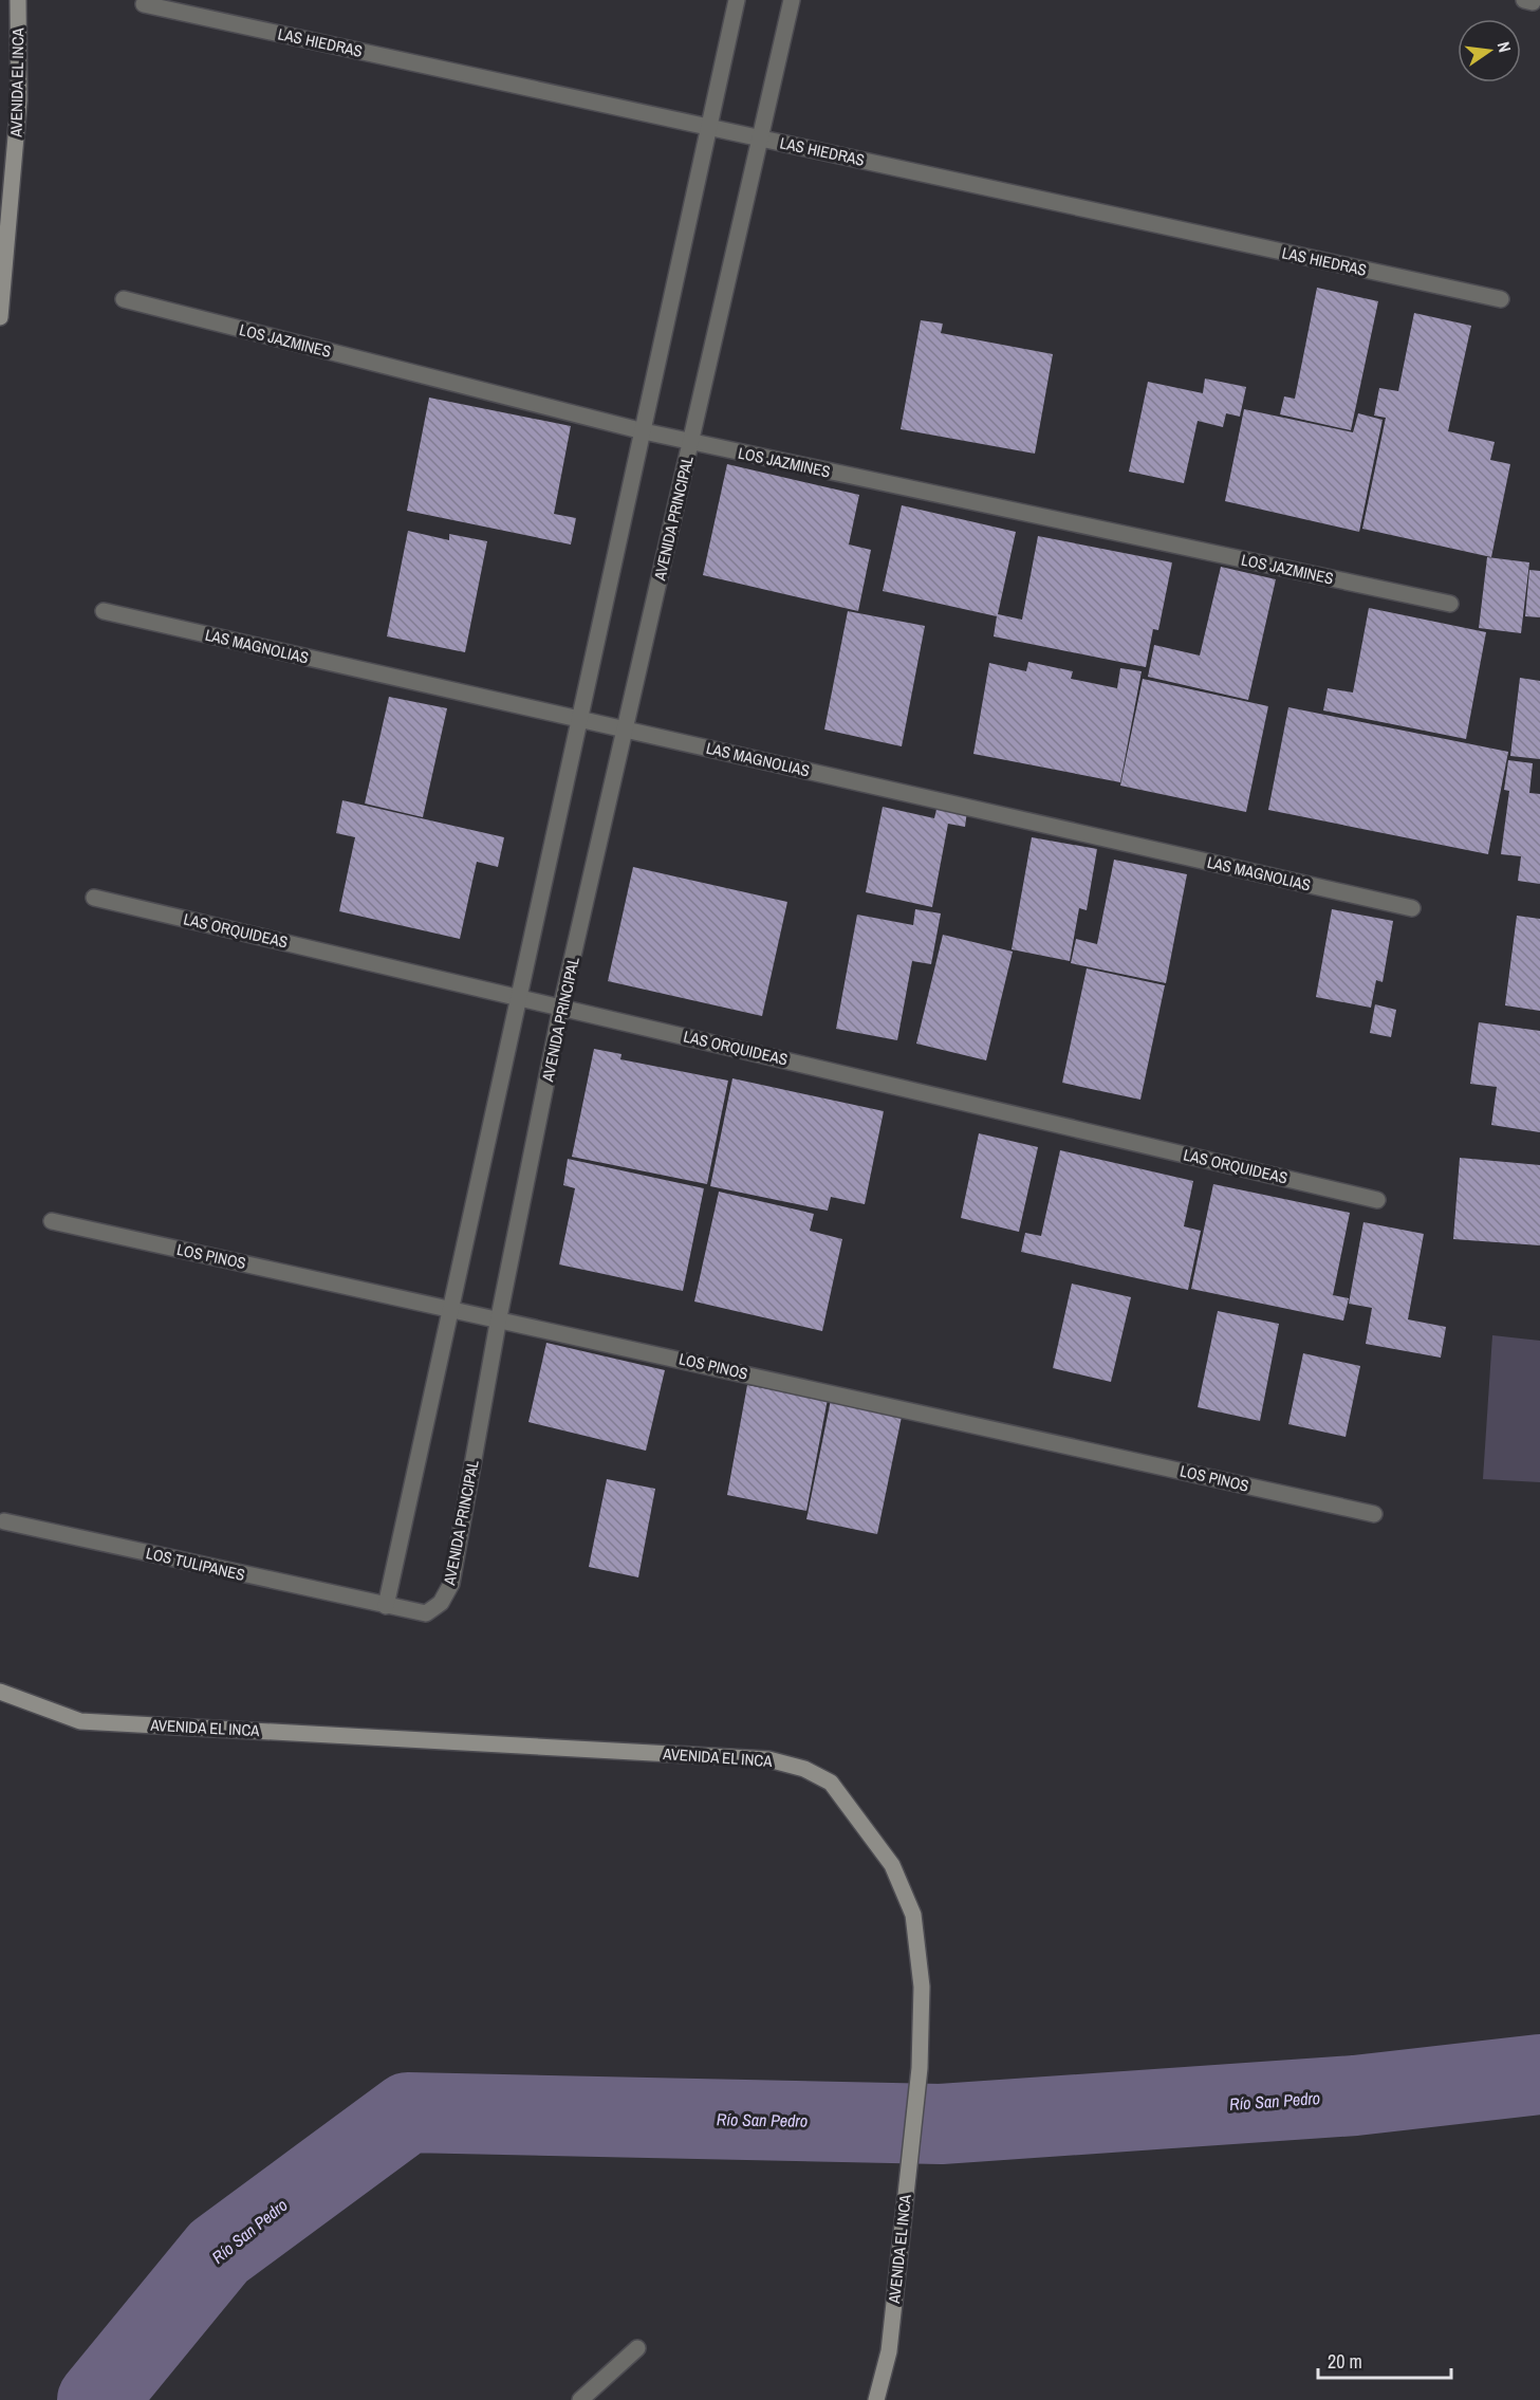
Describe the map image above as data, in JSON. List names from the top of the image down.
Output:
{
  "streets": {
    "street": [
      "LAS HIEDRAS",
      "AVENIDA EL INCA",
      "LOS JAZMINES",
      "AVENIDA PRINCIPAL",
      "LAS MAGNOLIAS",
      "LAS ORQUIDEAS",
      "LOS PINOS",
      "LOS TULIPANES"
    ]
  },
  "crossings": [
    ["LAS HIEDRAS", "AVENIDA PRINCIPAL"],
    ["LOS JAZMINES", "AVENIDA PRINCIPAL"],
    ["AVENIDA PRINCIPAL", "LAS MAGNOLIAS"],
    ["AVENIDA PRINCIPAL", "LAS ORQUIDEAS"],
    ["AVENIDA PRINCIPAL", "LOS PINOS"],
    ["AVENIDA PRINCIPAL", "LOS TULIPANES"]
  ],
  "water": ["Río San Pedro"],
  "scale_bar": "20 m",
  "north": "right"
}
